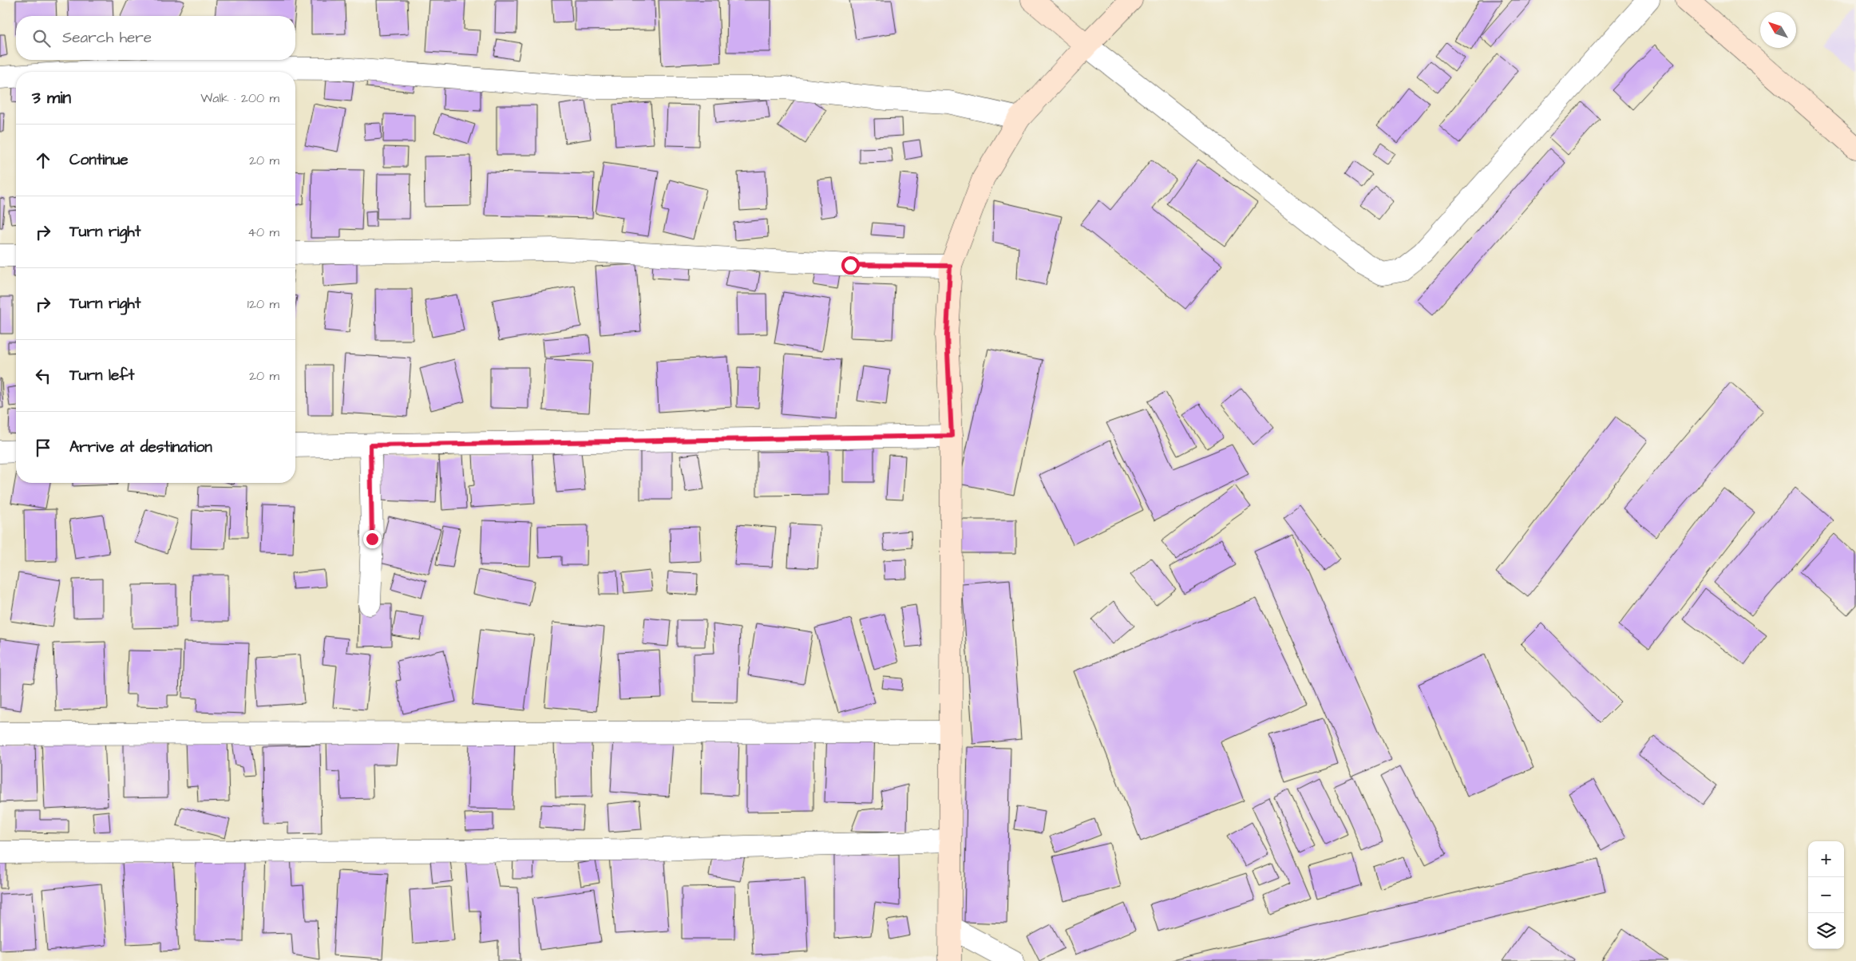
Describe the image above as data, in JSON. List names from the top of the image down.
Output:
{
  "north": "top left",
  "page": {
    "search": "Search here",
    "heading": ["3 min", "Walk · 200 m"],
    "list": [
      ["Continue", "20 m"],
      ["Turn right", "40 m"],
      ["Turn right", "120 m"],
      ["Turn left", "20 m"],
      "Arrive at destination"
    ],
    "map_buttons": ["+", "−"]
  }
}
